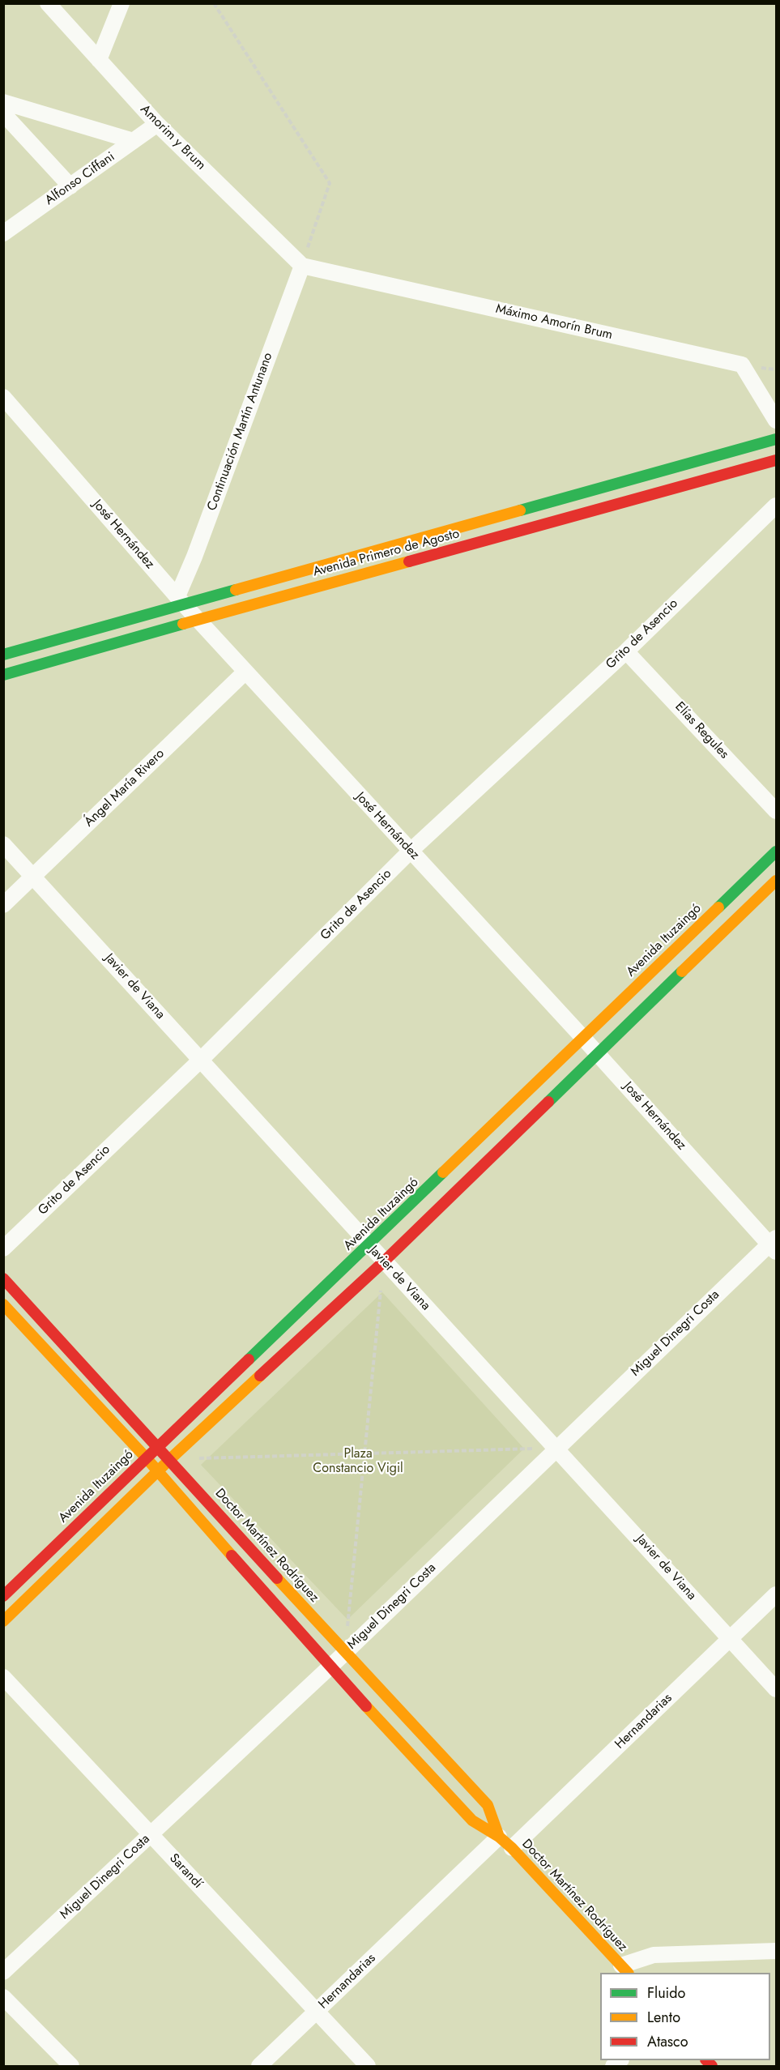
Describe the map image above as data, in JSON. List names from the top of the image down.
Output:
{
  "streets": {
    "street": [
      "Amorim y Brum",
      "Alfonso Ciffani",
      "Máximo Amorín Brum",
      "Continuación Martín Antunano",
      "José Hernández",
      "Avenida Primero de Agosto",
      "Grito de Asencio",
      "Elías Regules",
      "Ángel María Rivero",
      "Avenida Ituzaingó",
      "Javier de Viana",
      "Miguel Dinegri Costa",
      "Doctor Martínez Rodríguez",
      "Hernandarias",
      "Sarandí"
    ]
  },
  "crossings": [
    ["Amorim y Brum", "Alfonso Ciffani"],
    ["Amorim y Brum", "Máximo Amorín Brum"],
    ["Amorim y Brum", "Continuación Martín Antunano"],
    ["Máximo Amorín Brum", "Continuación Martín Antunano"],
    ["Continuación Martín Antunano", "José Hernández"],
    ["Continuación Martín Antunano", "Avenida Primero de Agosto"],
    ["José Hernández", "Avenida Primero de Agosto"],
    ["José Hernández", "Grito de Asencio"],
    ["José Hernández", "Ángel María Rivero"],
    ["José Hernández", "Avenida Ituzaingó"],
    ["José Hernández", "Miguel Dinegri Costa"],
    ["Grito de Asencio", "Elías Regules"],
    ["Grito de Asencio", "Javier de Viana"],
    ["Ángel María Rivero", "Javier de Viana"],
    ["Avenida Ituzaingó", "Javier de Viana"],
    ["Avenida Ituzaingó", "Doctor Martínez Rodríguez"],
    ["Javier de Viana", "Miguel Dinegri Costa"],
    ["Javier de Viana", "Hernandarias"],
    ["Miguel Dinegri Costa", "Doctor Martínez Rodríguez"],
    ["Miguel Dinegri Costa", "Sarandí"],
    ["Doctor Martínez Rodríguez", "Hernandarias"],
    ["Hernandarias", "Sarandí"]
  ],
  "parks": ["Plaza Constancio Vigil"],
  "legend": ["Fluido", "Lento", "Atasco"]
}
